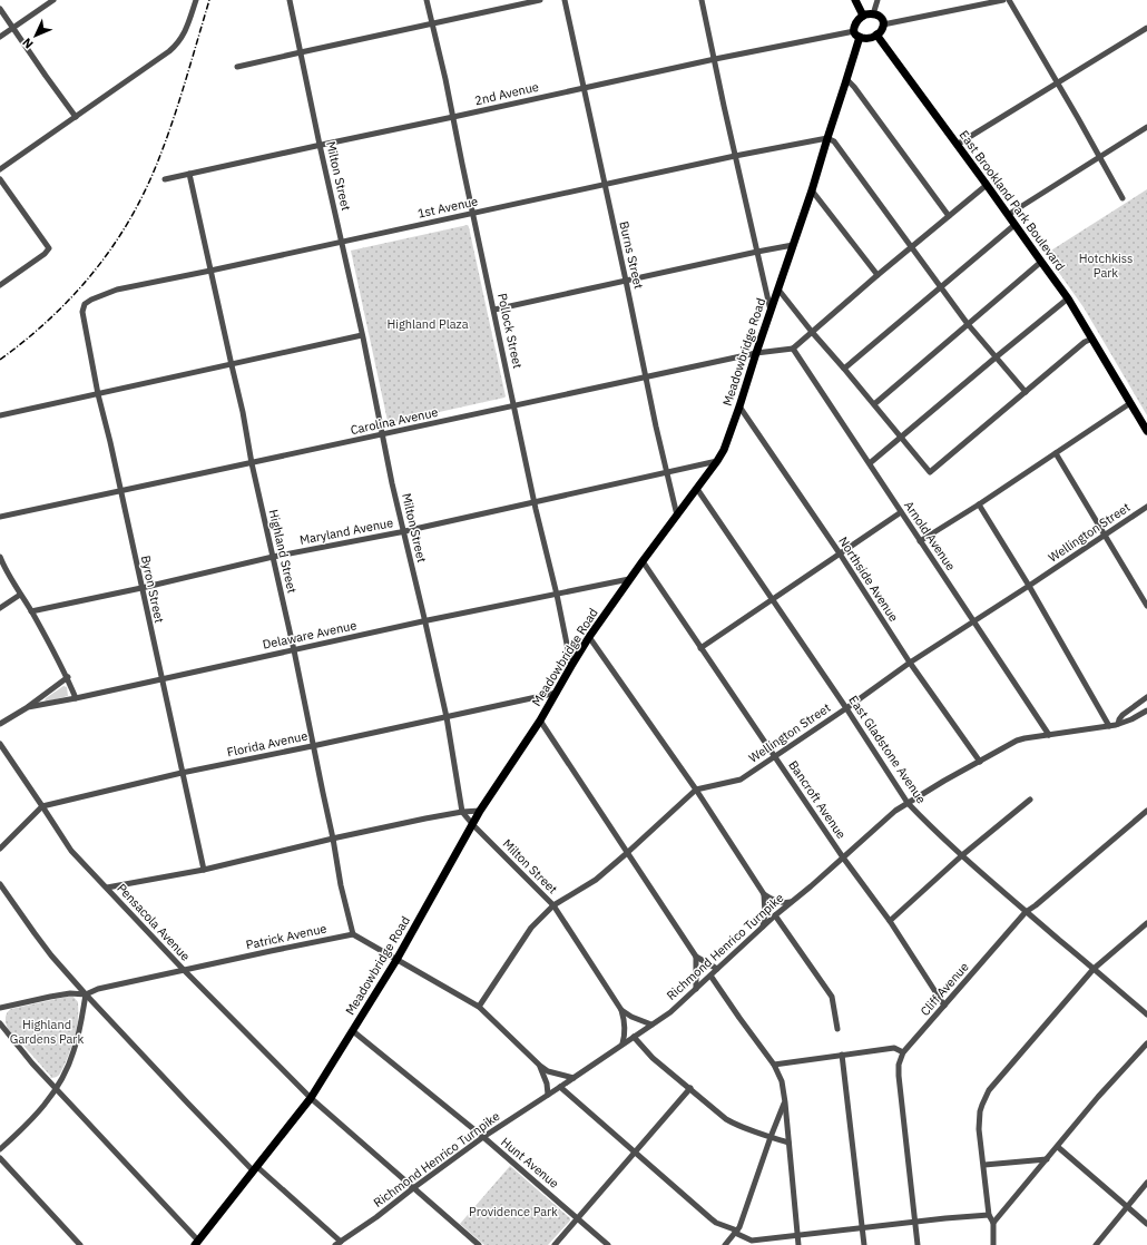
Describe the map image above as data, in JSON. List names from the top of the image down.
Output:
{
  "streets": {
    "main road": ["East Brookland Park Boulevard", "Meadowbridge Road"],
    "street": [
      "2nd Avenue",
      "Milton Street",
      "1st Avenue",
      "Burns Street",
      "Pollock Street",
      "Carolina Avenue",
      "Maryland Avenue",
      "Wellington Street",
      "Arnold Avenue",
      "Highland Street",
      "Northside Avenue",
      "Byron Street",
      "Delaware Avenue",
      "Florida Avenue",
      "East Gladstone Avenue",
      "Bancroft Avenue",
      "Pensacola Avenue",
      "Patrick Avenue",
      "Richmond Henrico Turnpike",
      "Cliff Avenue",
      "Hunt Avenue"
    ]
  },
  "crossings": [
    ["2nd Avenue", "Milton Street"],
    ["2nd Avenue", "East Brookland Park Boulevard"],
    ["2nd Avenue", "Burns Street"],
    ["2nd Avenue", "Pollock Street"],
    ["2nd Avenue", "Meadowbridge Road"],
    ["2nd Avenue", "Highland Street"],
    ["Milton Street", "1st Avenue"],
    ["Milton Street", "Meadowbridge Road"],
    ["Milton Street", "Carolina Avenue"],
    ["Milton Street", "Maryland Avenue"],
    ["Milton Street", "Wellington Street"],
    ["Milton Street", "Delaware Avenue"],
    ["Milton Street", "Florida Avenue"],
    ["Milton Street", "Richmond Henrico Turnpike"],
    ["East Brookland Park Boulevard", "Meadowbridge Road"],
    ["1st Avenue", "Burns Street"],
    ["1st Avenue", "Pollock Street"],
    ["1st Avenue", "Meadowbridge Road"],
    ["1st Avenue", "Highland Street"],
    ["1st Avenue", "Byron Street"],
    ["Burns Street", "Meadowbridge Road"],
    ["Burns Street", "Carolina Avenue"],
    ["Burns Street", "Maryland Avenue"],
    ["Pollock Street", "Meadowbridge Road"],
    ["Pollock Street", "Carolina Avenue"],
    ["Pollock Street", "Maryland Avenue"],
    ["Pollock Street", "Delaware Avenue"],
    ["Meadowbridge Road", "Carolina Avenue"],
    ["Meadowbridge Road", "Maryland Avenue"],
    ["Meadowbridge Road", "Northside Avenue"],
    ["Meadowbridge Road", "Delaware Avenue"],
    ["Meadowbridge Road", "Florida Avenue"],
    ["Meadowbridge Road", "East Gladstone Avenue"],
    ["Meadowbridge Road", "Bancroft Avenue"],
    ["Meadowbridge Road", "Pensacola Avenue"],
    ["Meadowbridge Road", "Hunt Avenue"],
    ["Carolina Avenue", "Arnold Avenue"],
    ["Carolina Avenue", "Highland Street"],
    ["Carolina Avenue", "Byron Street"],
    ["Maryland Avenue", "Highland Street"],
    ["Maryland Avenue", "Byron Street"],
    ["Wellington Street", "Arnold Avenue"],
    ["Wellington Street", "Northside Avenue"],
    ["Wellington Street", "East Gladstone Avenue"],
    ["Wellington Street", "Bancroft Avenue"],
    ["Arnold Avenue", "Richmond Henrico Turnpike"],
    ["Highland Street", "Delaware Avenue"],
    ["Highland Street", "Florida Avenue"],
    ["Highland Street", "Patrick Avenue"],
    ["Northside Avenue", "Richmond Henrico Turnpike"],
    ["Byron Street", "Delaware Avenue"],
    ["Byron Street", "Florida Avenue"],
    ["Florida Avenue", "Pensacola Avenue"],
    ["East Gladstone Avenue", "Richmond Henrico Turnpike"],
    ["East Gladstone Avenue", "Cliff Avenue"],
    ["Bancroft Avenue", "Richmond Henrico Turnpike"],
    ["Bancroft Avenue", "Cliff Avenue"],
    ["Pensacola Avenue", "Patrick Avenue"],
    ["Pensacola Avenue", "Richmond Henrico Turnpike"],
    ["Richmond Henrico Turnpike", "Hunt Avenue"]
  ],
  "parks": [
    "Hotchkiss Park",
    "Highland Plaza",
    "Highland Gardens Park",
    "Providence Park"
  ],
  "north": "bottom left"
}
